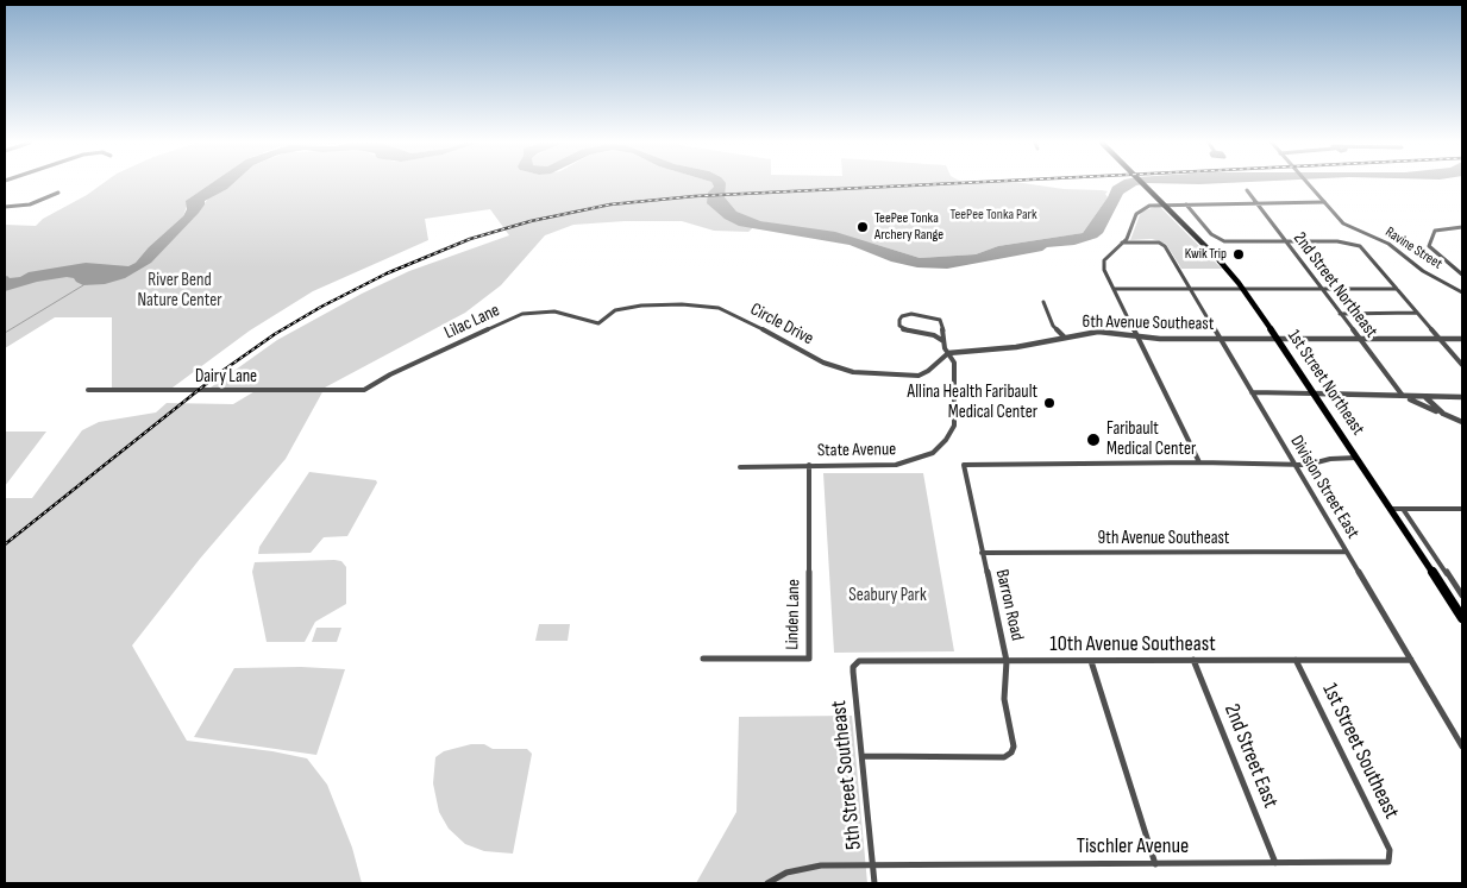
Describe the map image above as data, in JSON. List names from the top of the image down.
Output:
{
  "streets": {
    "main road": ["1st Street Northeast"],
    "street": [
      "Ravine Street",
      "2nd Street Northeast",
      "Lilac Lane",
      "6th Avenue Southeast",
      "Circle Drive",
      "Dairy Lane",
      "State Avenue",
      "Division Street East",
      "9th Avenue Southeast",
      "Barron Road",
      "Linden Lane",
      "10th Avenue Southeast",
      "1st Street Southeast",
      "2nd Street East",
      "5th Street Southeast",
      "Tischler Avenue"
    ]
  },
  "crossings": [
    ["2nd Street Northeast", "6th Avenue Southeast"],
    ["Lilac Lane", "Circle Drive"],
    ["Lilac Lane", "Dairy Lane"],
    ["6th Avenue Southeast", "Circle Drive"],
    ["6th Avenue Southeast", "1st Street Northeast"],
    ["6th Avenue Southeast", "State Avenue"],
    ["6th Avenue Southeast", "Division Street East"],
    ["Circle Drive", "State Avenue"],
    ["State Avenue", "Linden Lane"],
    ["Division Street East", "9th Avenue Southeast"],
    ["Division Street East", "10th Avenue Southeast"],
    ["9th Avenue Southeast", "Barron Road"],
    ["Barron Road", "10th Avenue Southeast"],
    ["Barron Road", "5th Street Southeast"],
    ["10th Avenue Southeast", "1st Street Southeast"],
    ["10th Avenue Southeast", "2nd Street East"],
    ["10th Avenue Southeast", "5th Street Southeast"],
    ["1st Street Southeast", "Tischler Avenue"],
    ["2nd Street East", "Tischler Avenue"],
    ["5th Street Southeast", "Tischler Avenue"]
  ],
  "parks": ["TeePee Tonka Park", "River Bend Nature Center", "Seabury Park"],
  "places": [
    "TeePee Tonka Archery Range",
    "Kwik Trip",
    "Allina Health Faribault Medical Center",
    "Faribault Medical Center"
  ]
}
